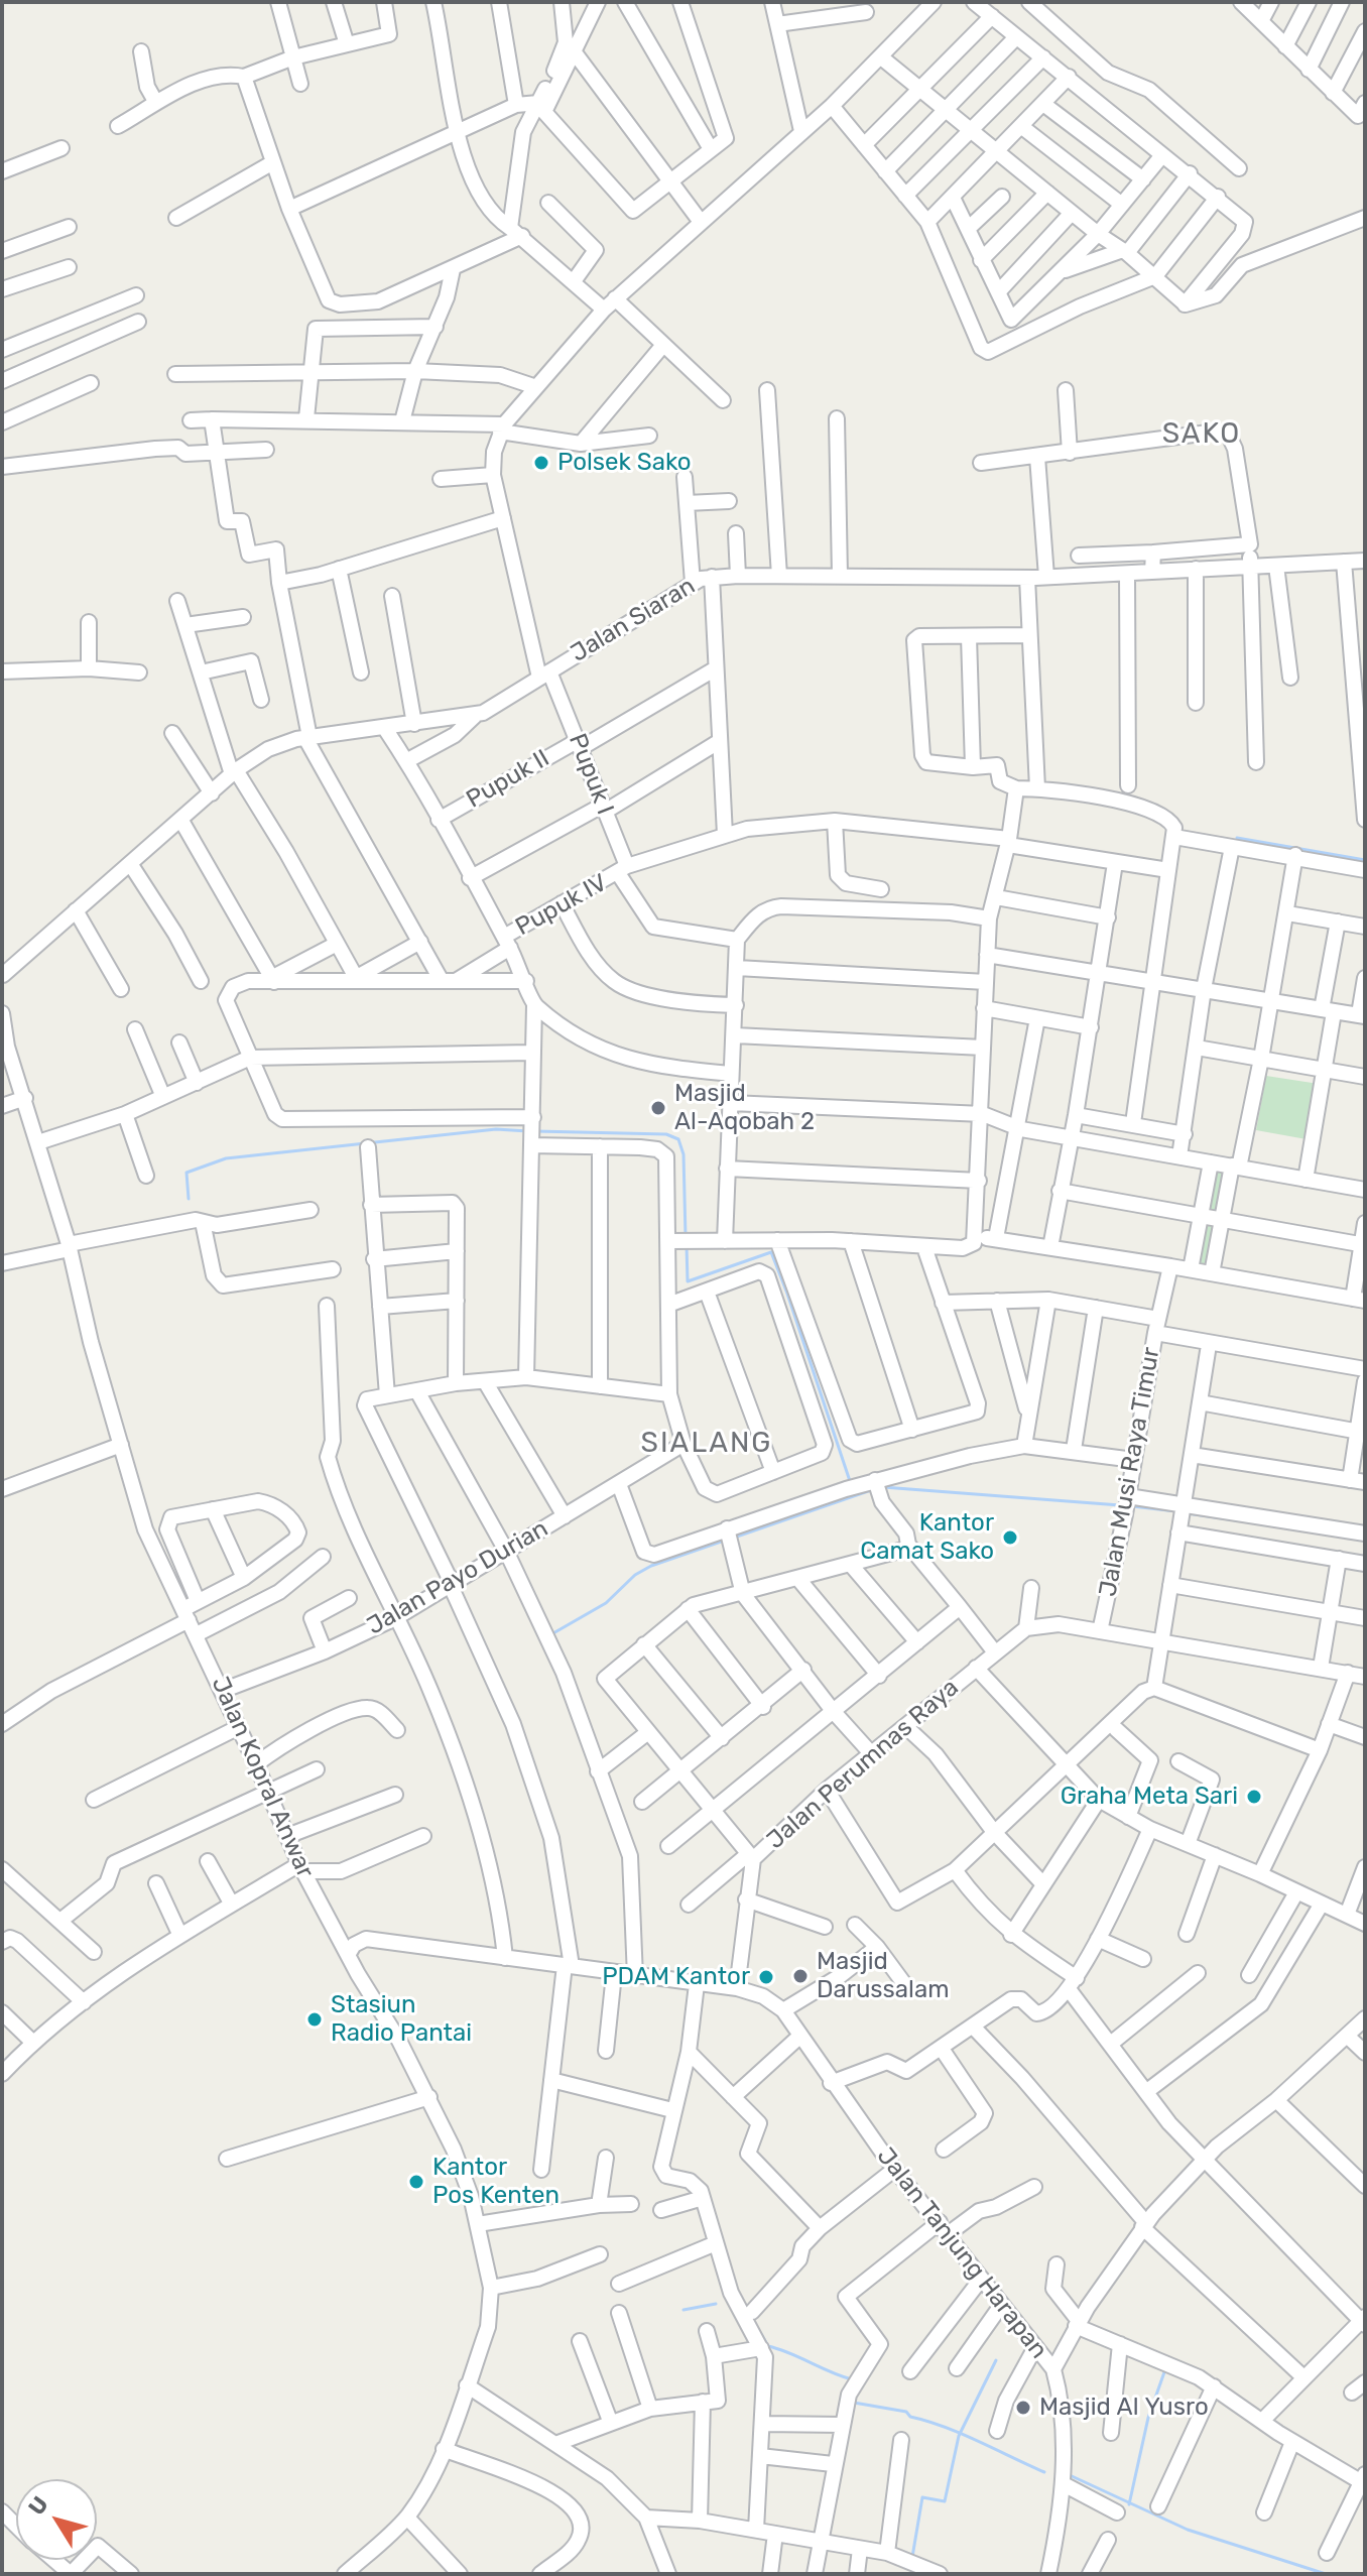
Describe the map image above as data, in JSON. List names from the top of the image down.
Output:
{
  "streets": {
    "street": [
      "Jalan Siaran",
      "Pupuk I",
      "Pupuk II",
      "Pupuk IV",
      "Jalan Musi Raya Timur",
      "Jalan Payo Durian",
      "Jalan Perumnas Raya",
      "Jalan Kopral Anwar",
      "Jalan Tanjung Harapan"
    ]
  },
  "crossings": [
    ["Jalan Siaran", "Pupuk I"],
    ["Pupuk I", "Pupuk II"],
    ["Pupuk I", "Pupuk IV"],
    ["Jalan Payo Durian", "Jalan Kopral Anwar"],
    ["Jalan Perumnas Raya", "Jalan Tanjung Harapan"]
  ],
  "districts": ["SAKO", "SIALANG"],
  "places": [
    "Polsek Sako",
    "Masjid Al-Aqobah 2",
    "Kantor Camat Sako",
    "Graha Meta Sari",
    "Masjid Darussalam",
    "PDAM Kantor",
    "Stasiun Radio Pantai",
    "Kantor Pos Kenten",
    "Masjid Al Yusro"
  ],
  "north": "top left"
}
